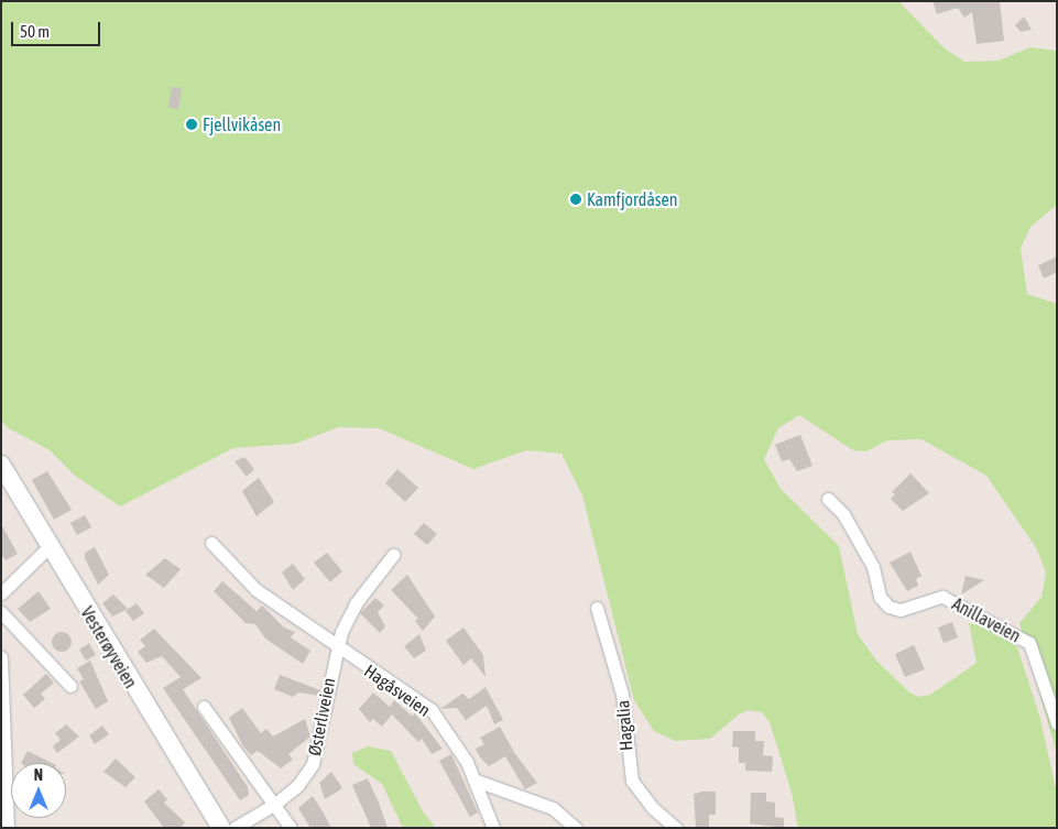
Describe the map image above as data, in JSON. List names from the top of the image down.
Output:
{
  "streets": {
    "main road": ["Vesterøyveien"],
    "street": [
      "Anillaveien",
      "Hagåsveien",
      "Østerliveien",
      "Hagalia"
    ]
  },
  "crossings": [
    ["Hagåsveien", "Østerliveien"]
  ],
  "places": ["Fjellvikåsen", "Kamfjordåsen"],
  "scale_bar": "50 m",
  "north": "top"
}
